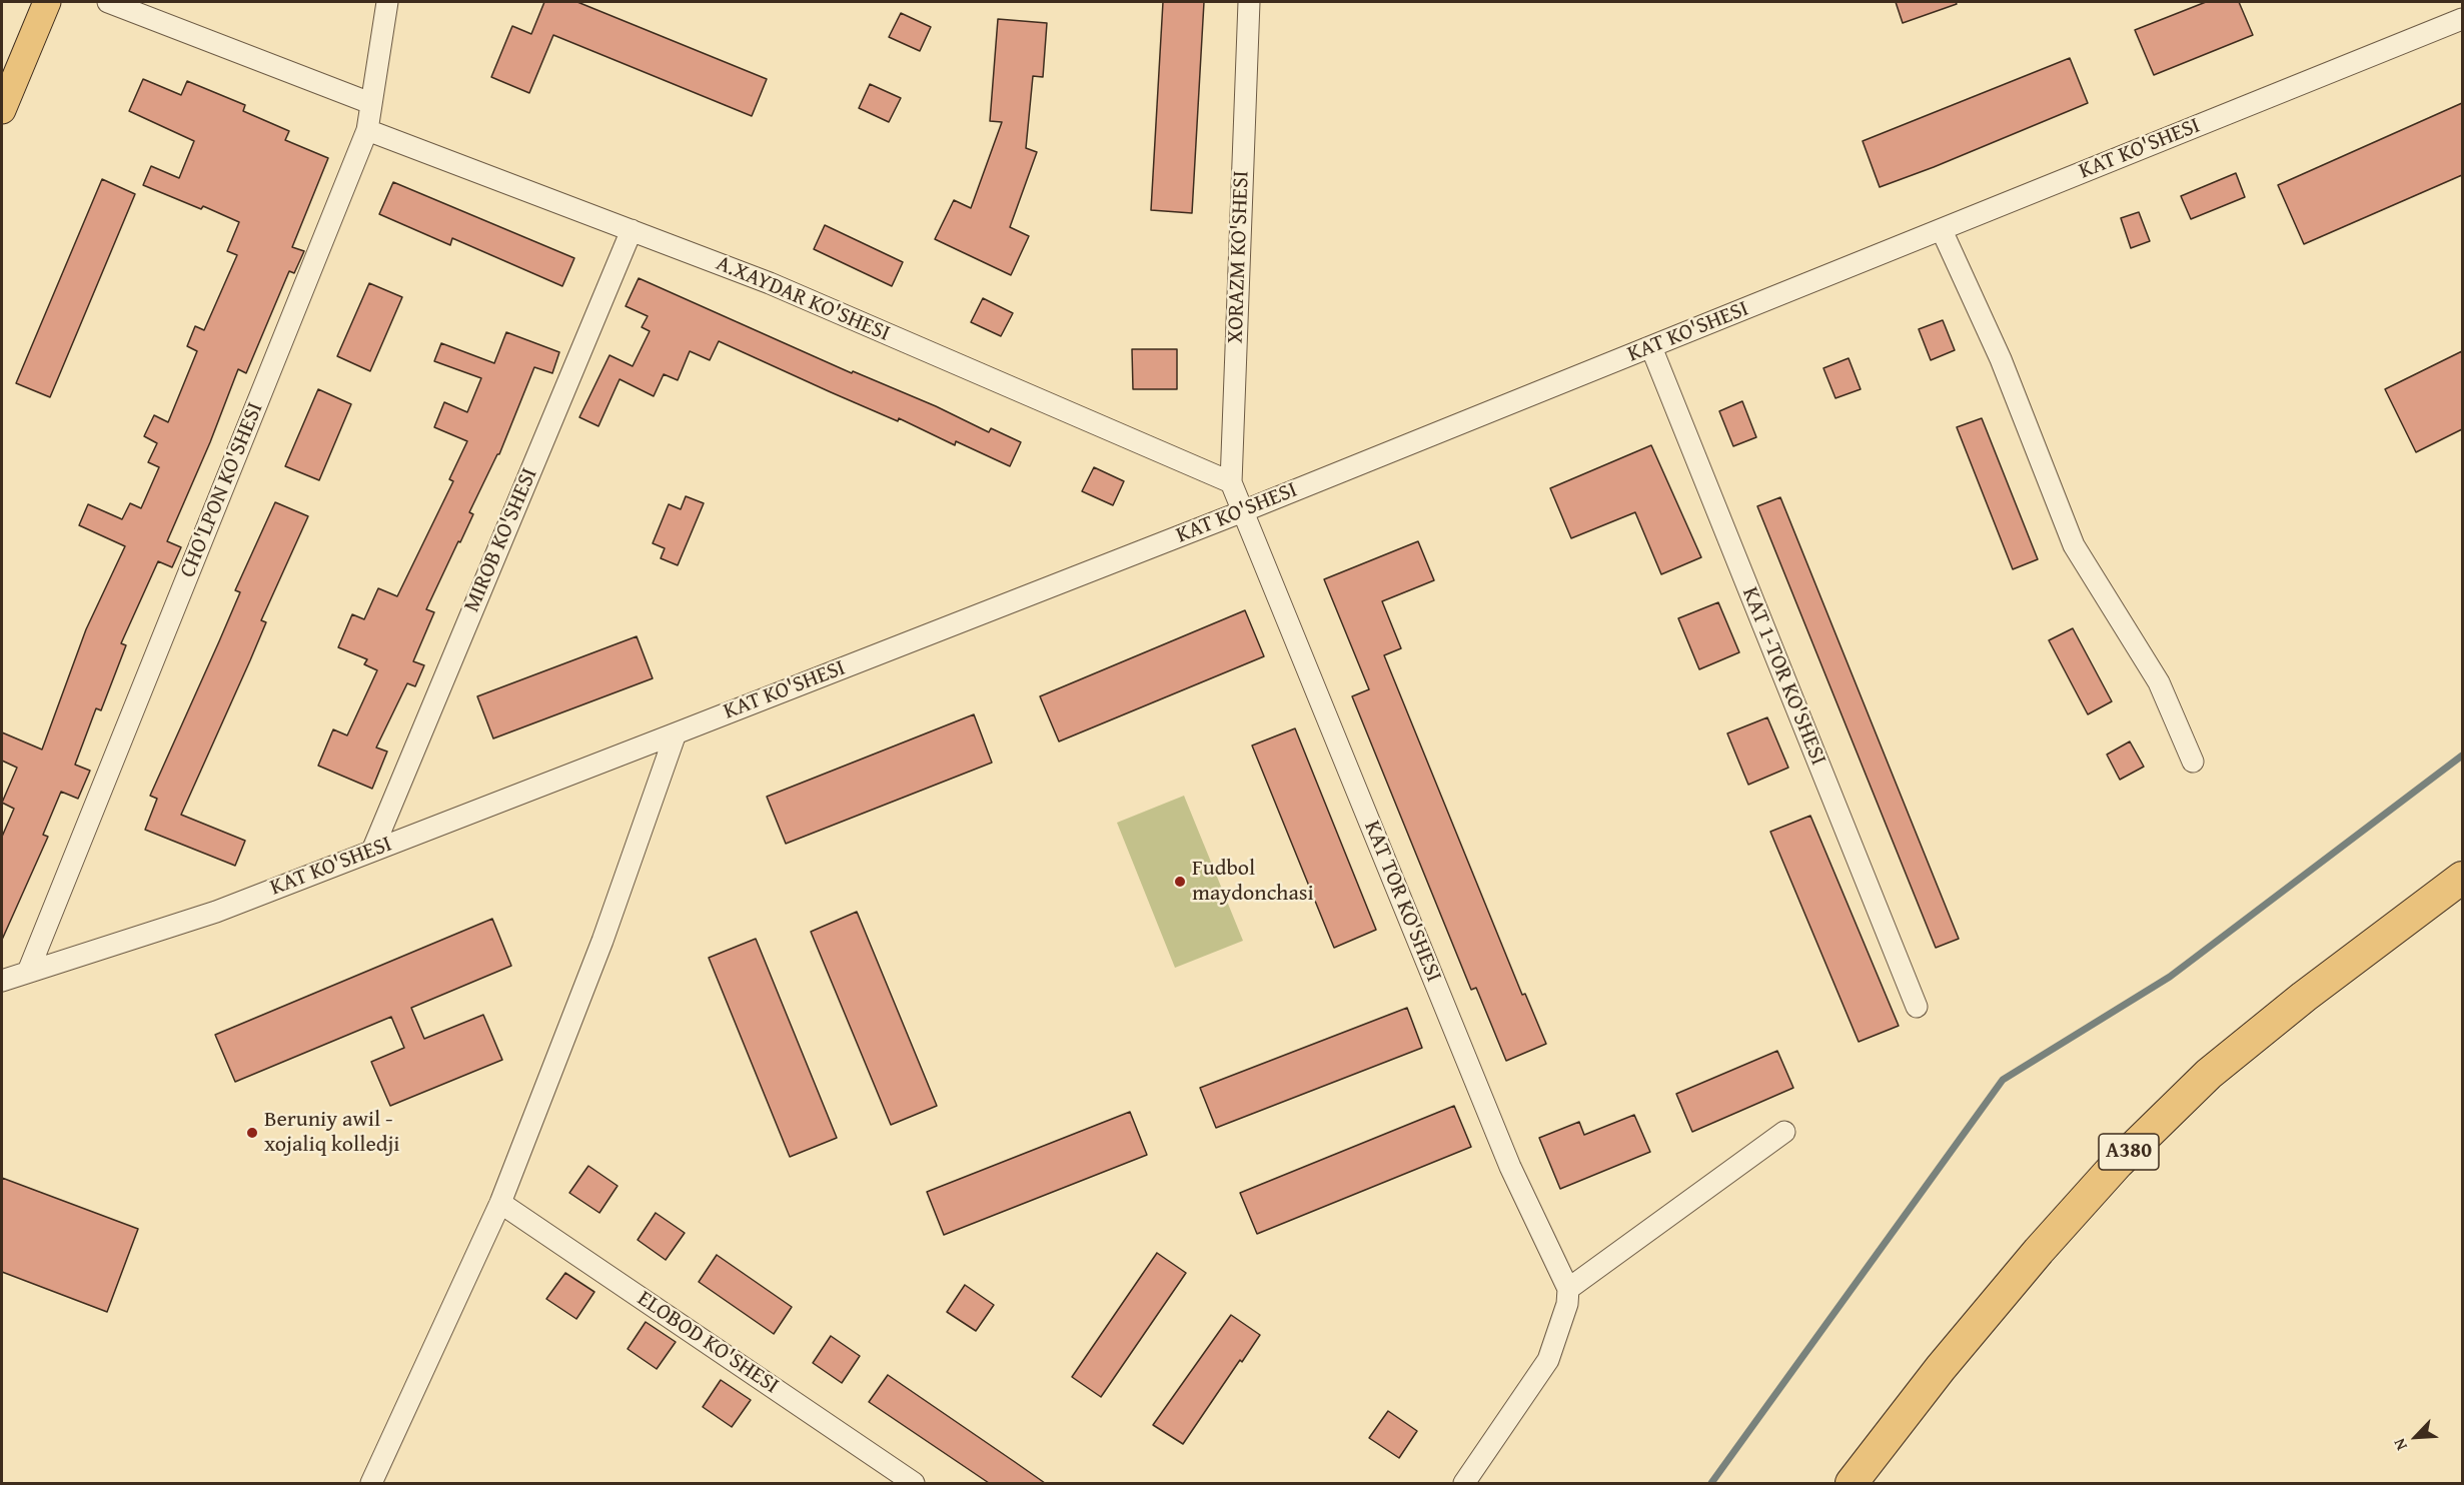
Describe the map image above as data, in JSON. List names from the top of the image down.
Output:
{
  "streets": {
    "highway": ["A380"],
    "street": [
      "KAT KO'SHESI",
      "XORAZM KO'SHESI",
      "A.XAYDAR KO'SHESI",
      "CHO'LPON KO'SHESI",
      "MIROB KO'SHESI",
      "KAT 1-TOR KO'SHESI",
      "KAT TOR KO'SHESI",
      "ELOBOD KO'SHESI"
    ]
  },
  "crossings": [
    ["KAT KO'SHESI", "XORAZM KO'SHESI"],
    ["KAT KO'SHESI", "CHO'LPON KO'SHESI"],
    ["KAT KO'SHESI", "MIROB KO'SHESI"],
    ["KAT KO'SHESI", "KAT 1-TOR KO'SHESI"],
    ["KAT KO'SHESI", "KAT TOR KO'SHESI"],
    ["XORAZM KO'SHESI", "A.XAYDAR KO'SHESI"],
    ["XORAZM KO'SHESI", "KAT TOR KO'SHESI"],
    ["A.XAYDAR KO'SHESI", "CHO'LPON KO'SHESI"],
    ["A.XAYDAR KO'SHESI", "MIROB KO'SHESI"]
  ],
  "places": ["Fudbol maydonchasi", "Beruniy awil - xojaliq kolledji"],
  "north": "bottom left"
}
